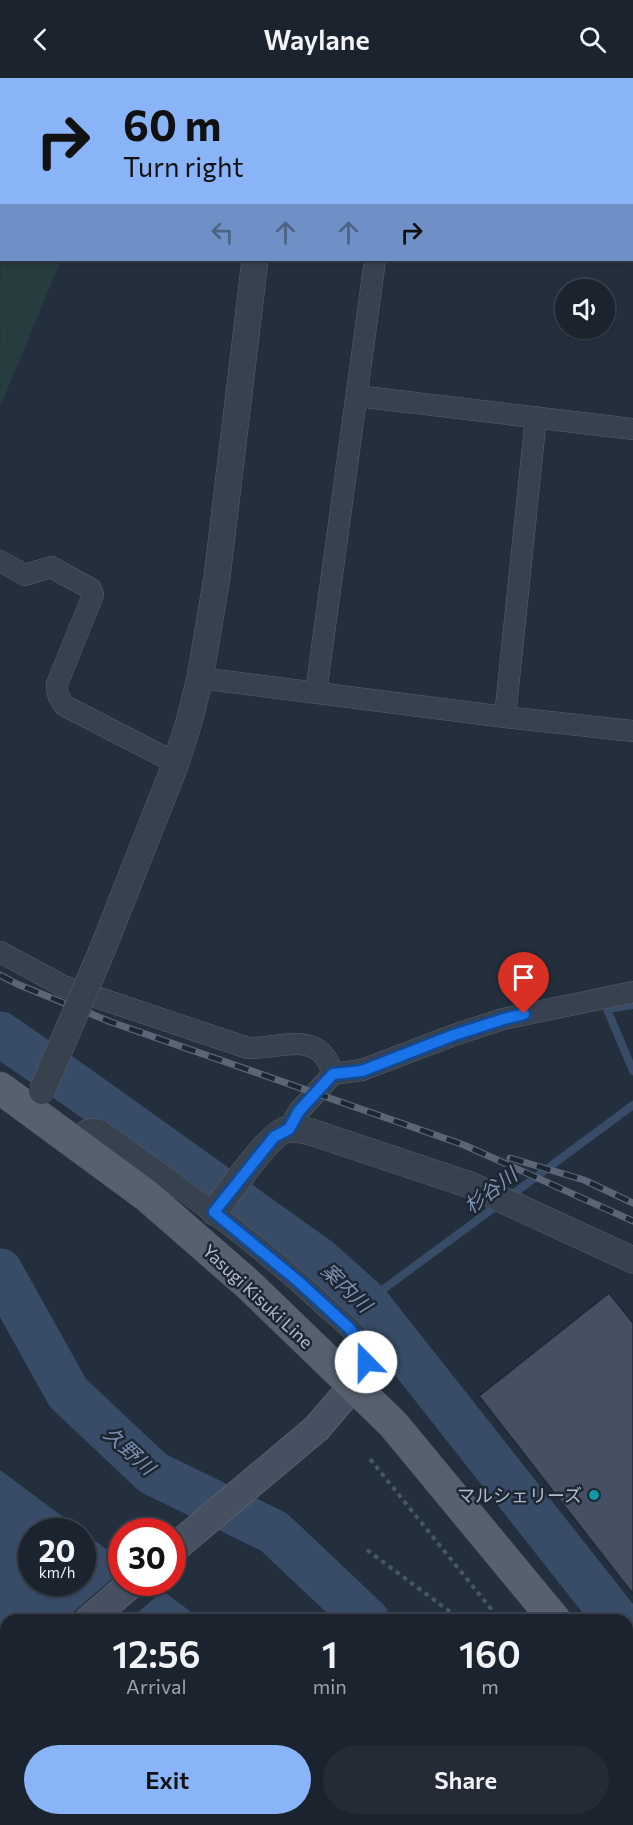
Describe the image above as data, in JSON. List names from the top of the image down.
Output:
{
  "streets": {
    "main road": ["Yasugi Kisuki Line"]
  },
  "water": ["杉谷川", "案内川", "久野川"],
  "places": ["マルシェリーズ"],
  "page": {
    "header": "Waylane",
    "turn": ["60 m", "Turn right"],
    "speed": "20 km/h",
    "limit": "30",
    "eta": [
      "12:56",
      "Arrival",
      "1",
      "min",
      "160",
      "m"
    ],
    "buttons": ["Exit", "Share"]
  }
}
